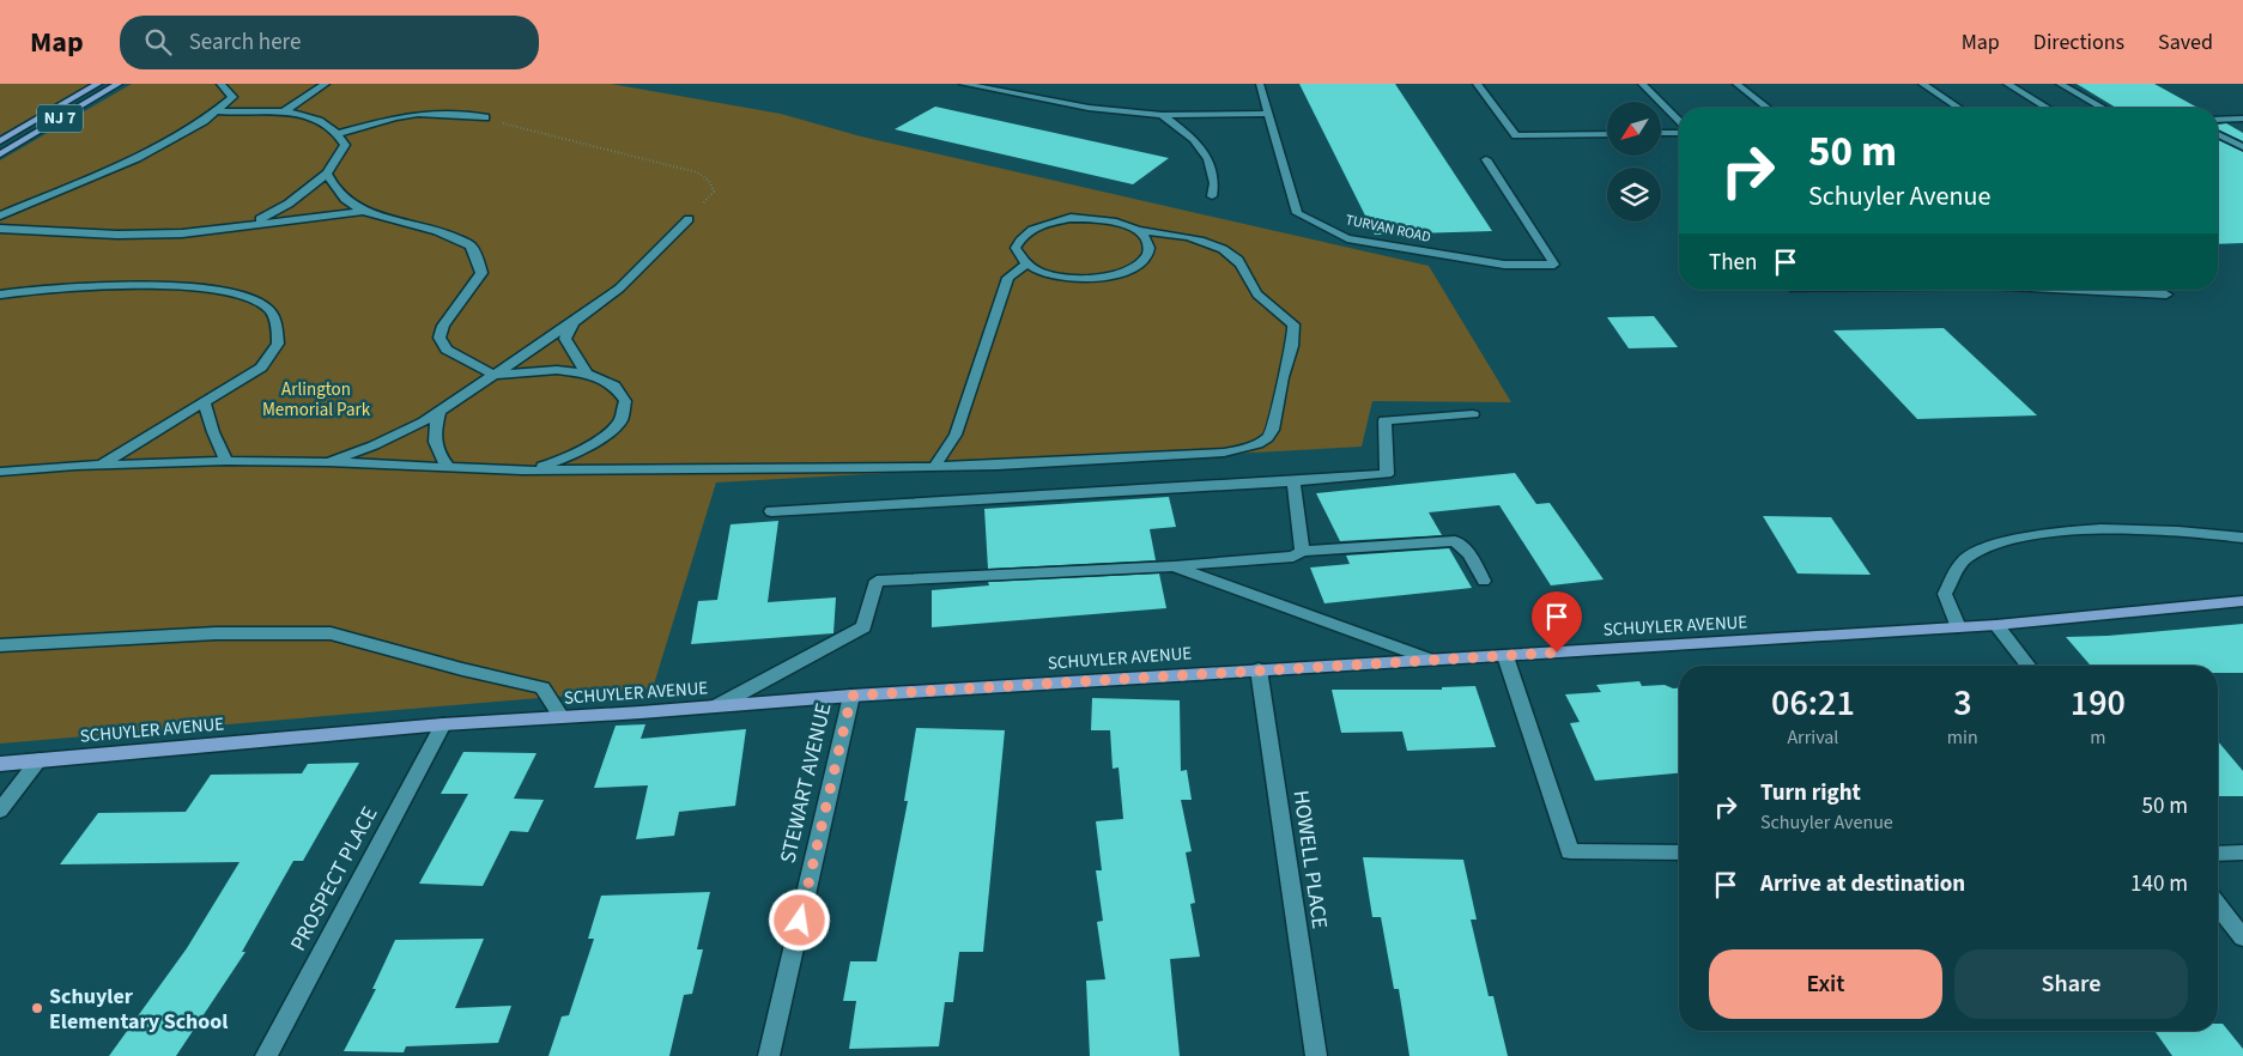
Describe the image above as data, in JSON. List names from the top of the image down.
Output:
{
  "streets": {
    "main road": ["NJ 7", "SCHUYLER AVENUE"],
    "street": [
      "TURVAN ROAD",
      "STEWART AVENUE",
      "HOWELL PLACE",
      "PROSPECT PLACE"
    ]
  },
  "crossings": [
    ["SCHUYLER AVENUE", "STEWART AVENUE"],
    ["SCHUYLER AVENUE", "HOWELL PLACE"],
    ["SCHUYLER AVENUE", "PROSPECT PLACE"]
  ],
  "parks": ["Arlington Memorial Park"],
  "places": ["Schuyler Elementary School"],
  "north": "bottom left",
  "page": {
    "header": "Map",
    "search": "Search here",
    "nav": ["Map", "Directions", "Saved"],
    "turn": ["50 m", "Schuyler Avenue"],
    "then": "Then",
    "eta": [
      "06:21",
      "Arrival",
      "3",
      "min",
      "190",
      "m"
    ],
    "list": [
      {
        "name": "Turn right",
        "note": "Schuyler Avenue",
        "value": "50 m"
      },
      {
        "name": "Arrive at destination",
        "value": "140 m"
      }
    ],
    "buttons": ["Exit", "Share"]
  }
}
